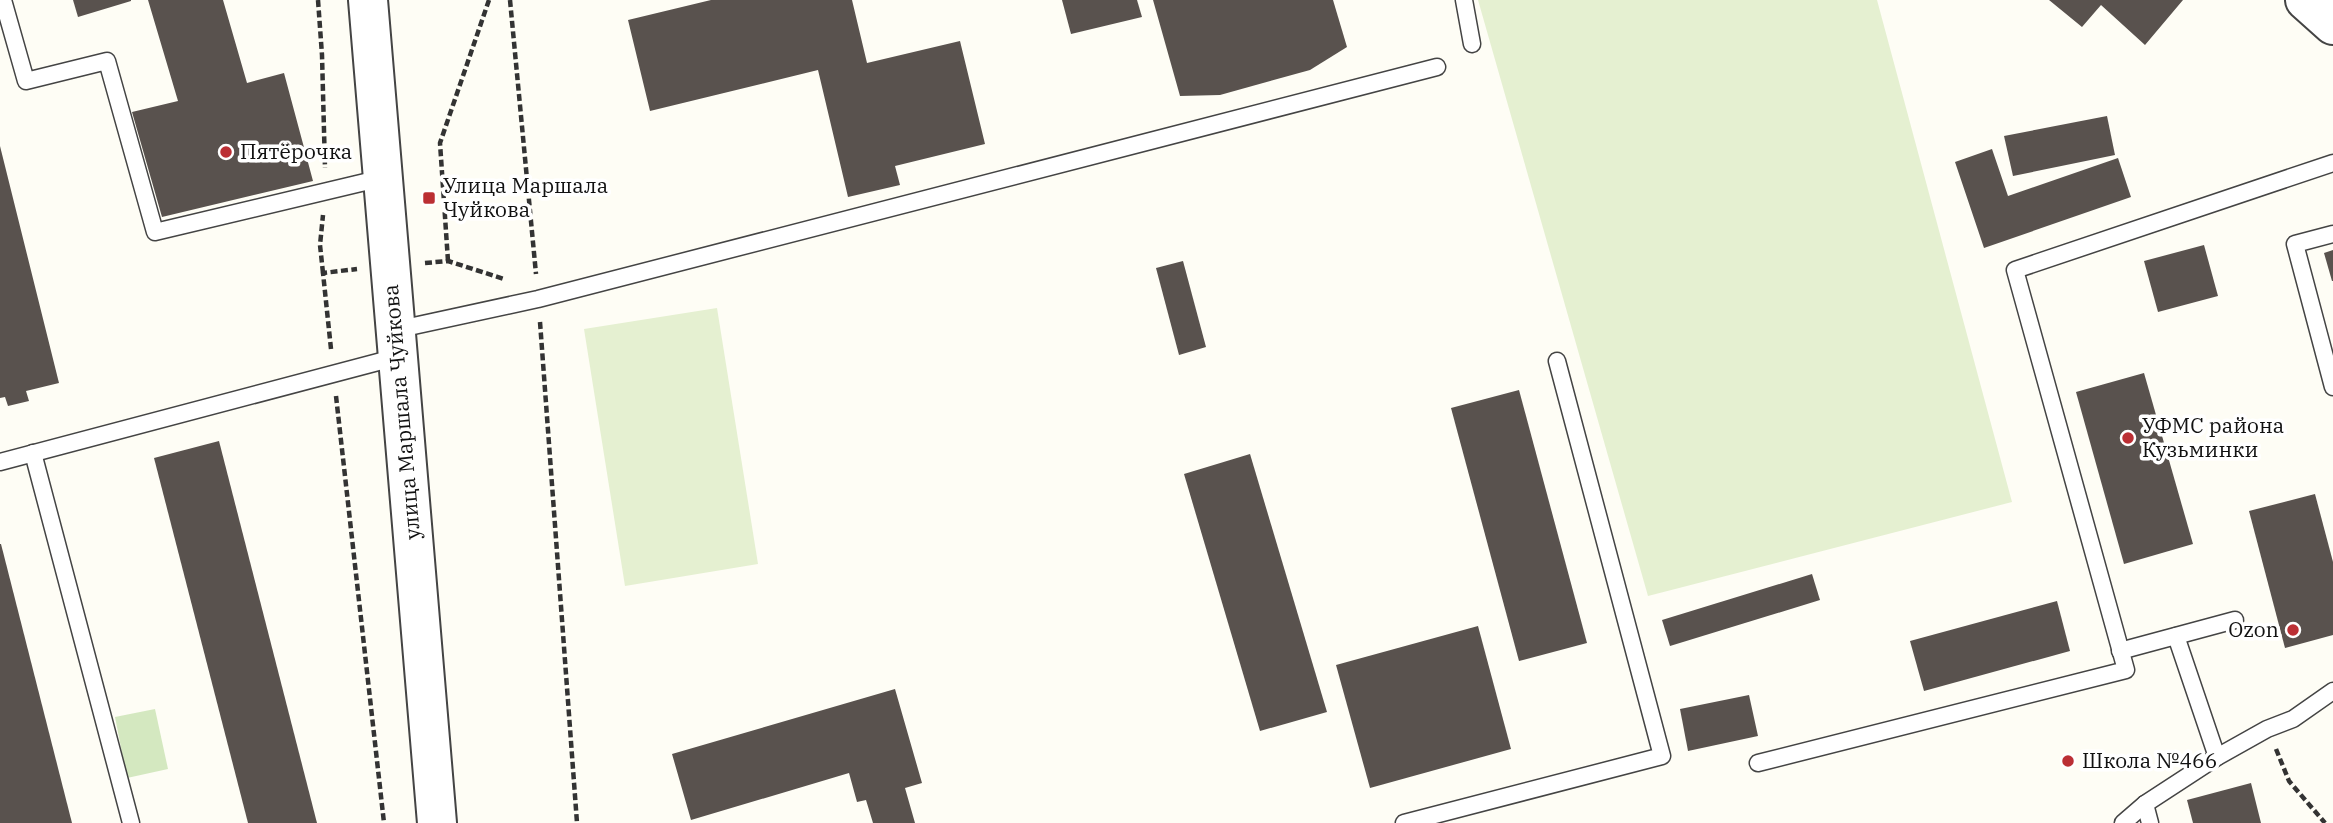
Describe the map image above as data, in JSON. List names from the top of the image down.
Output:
{
  "streets": {
    "street": ["улица Маршала Чуйкова"]
  },
  "places": {
    "other": [
      "Пятёрочка",
      "УФМС района Кузьминки",
      "Ozon",
      "Школа №466"
    ],
    "transit": ["Улица Маршала Чуйкова"]
  }
}
